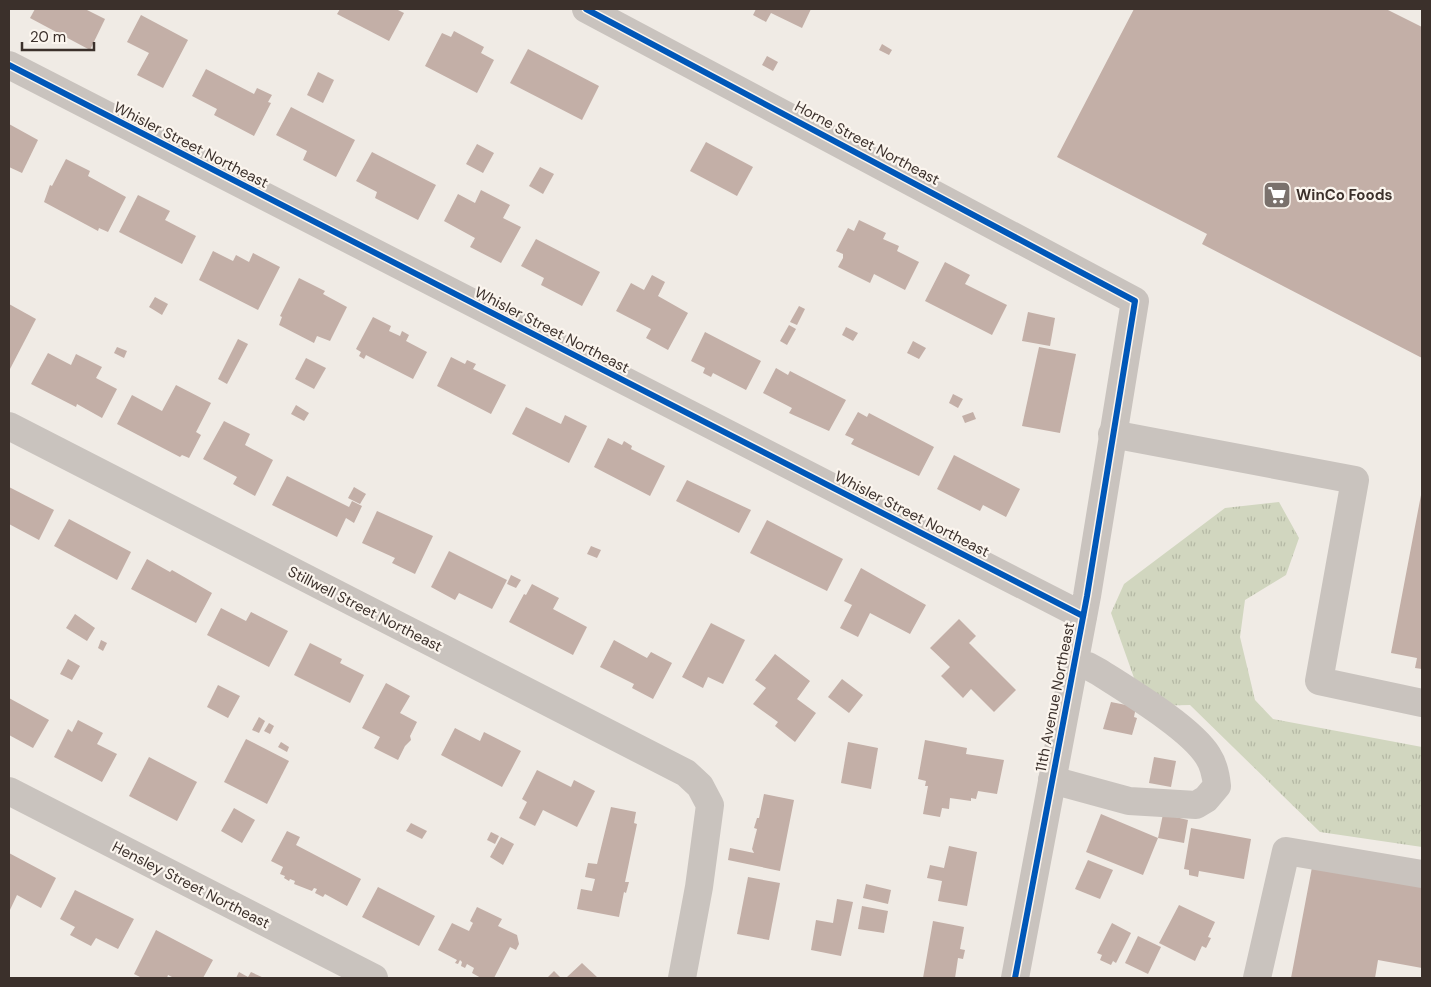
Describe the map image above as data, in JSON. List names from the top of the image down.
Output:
{
  "streets": {
    "street": [
      "Horne Street Northeast",
      "Whisler Street Northeast",
      "Stillwell Street Northeast",
      "11th Avenue Northeast",
      "Hensley Street Northeast"
    ]
  },
  "crossings": [
    ["Horne Street Northeast", "11th Avenue Northeast"],
    ["Whisler Street Northeast", "11th Avenue Northeast"]
  ],
  "places": {
    "supermarket": ["WinCo Foods"]
  },
  "scale_bar": "20 m"
}
